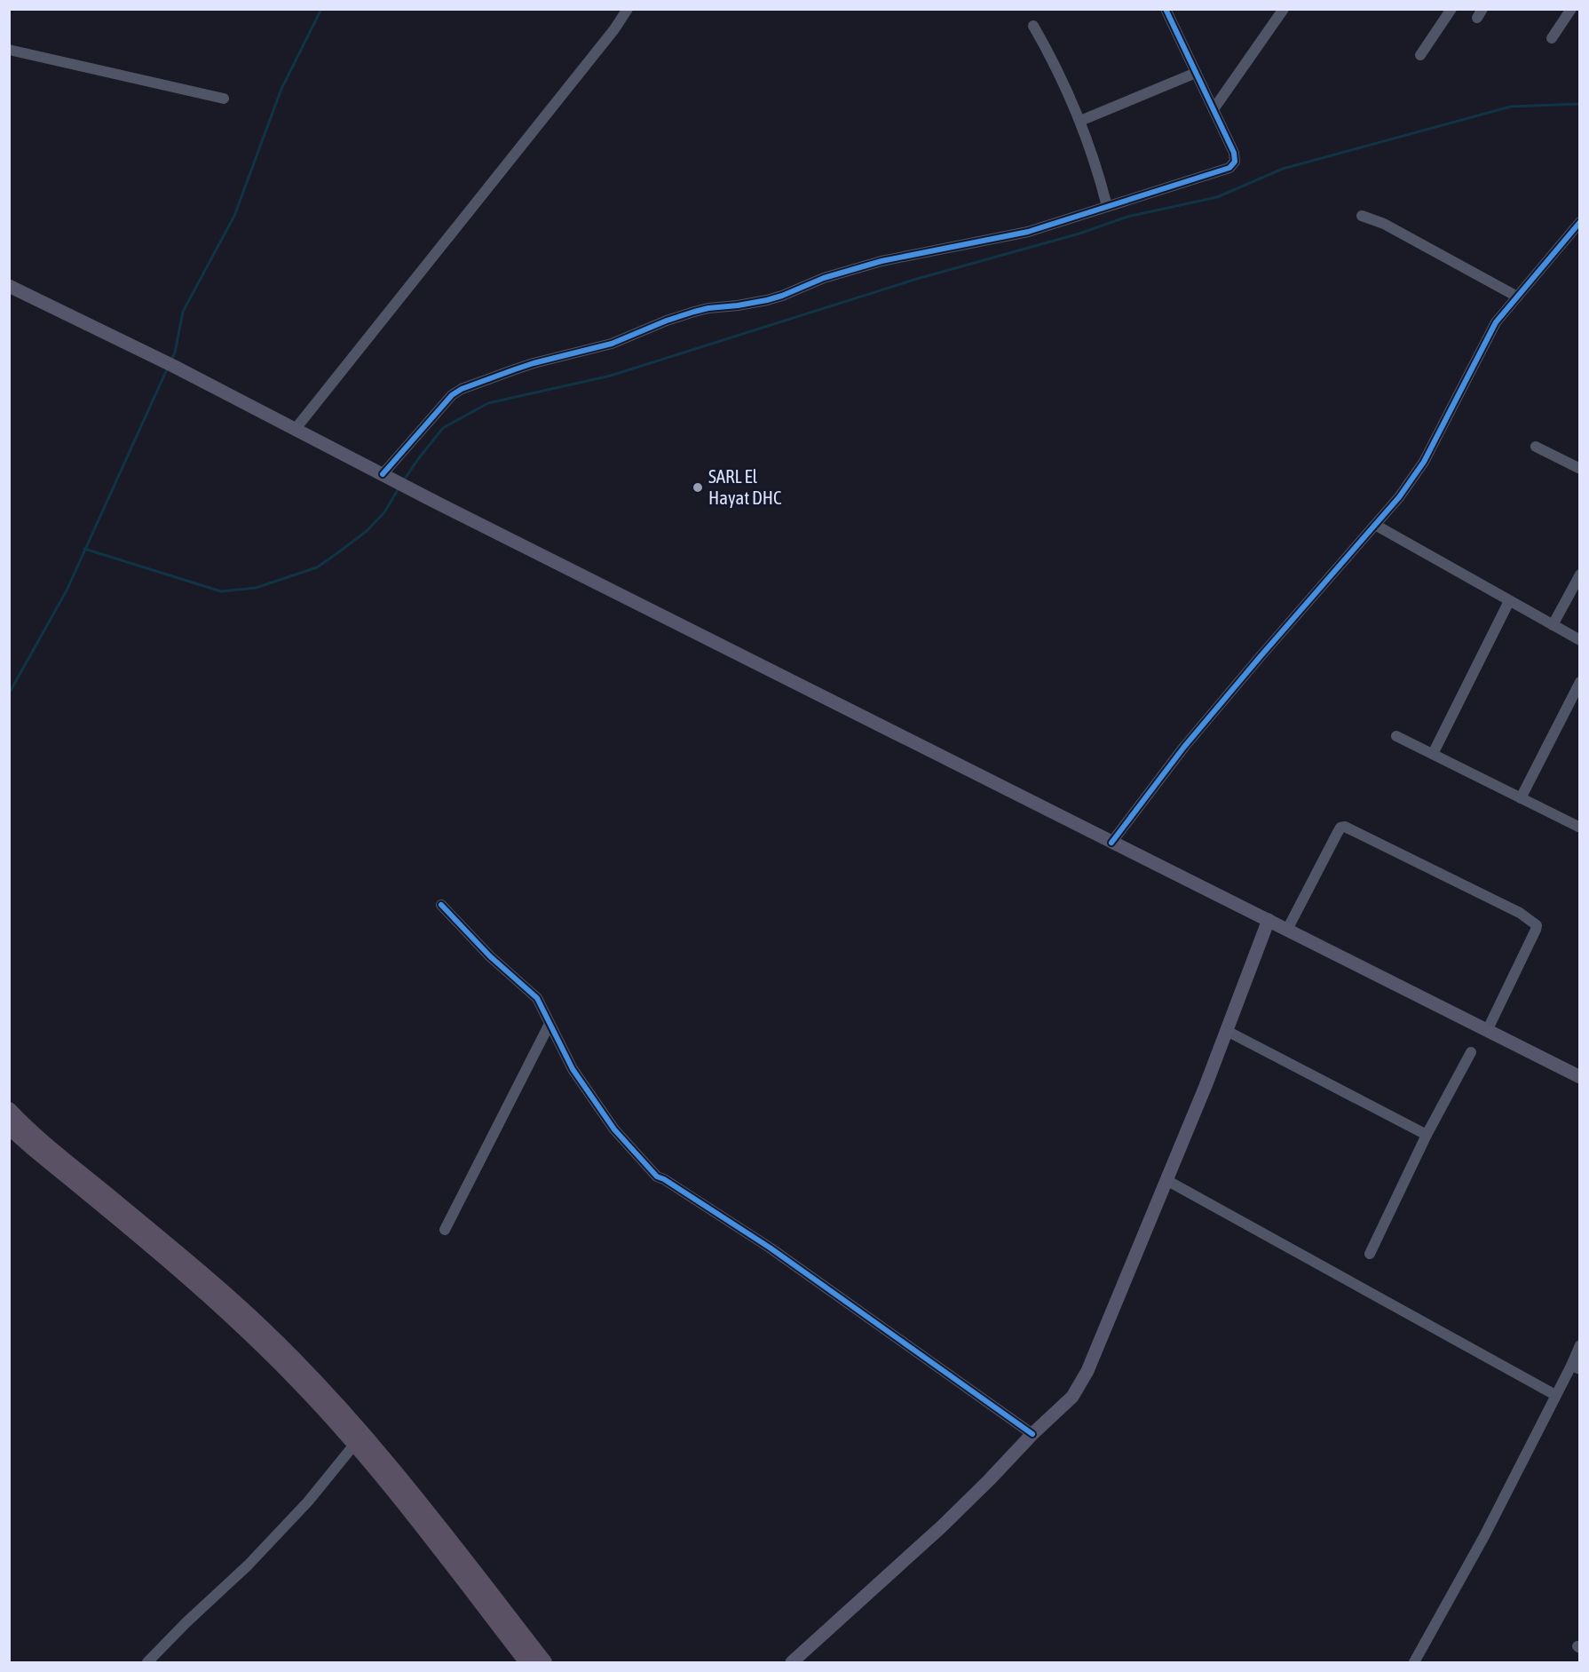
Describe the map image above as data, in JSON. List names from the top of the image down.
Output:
{
  "places": ["SARL El Hayat DHC"]
}
